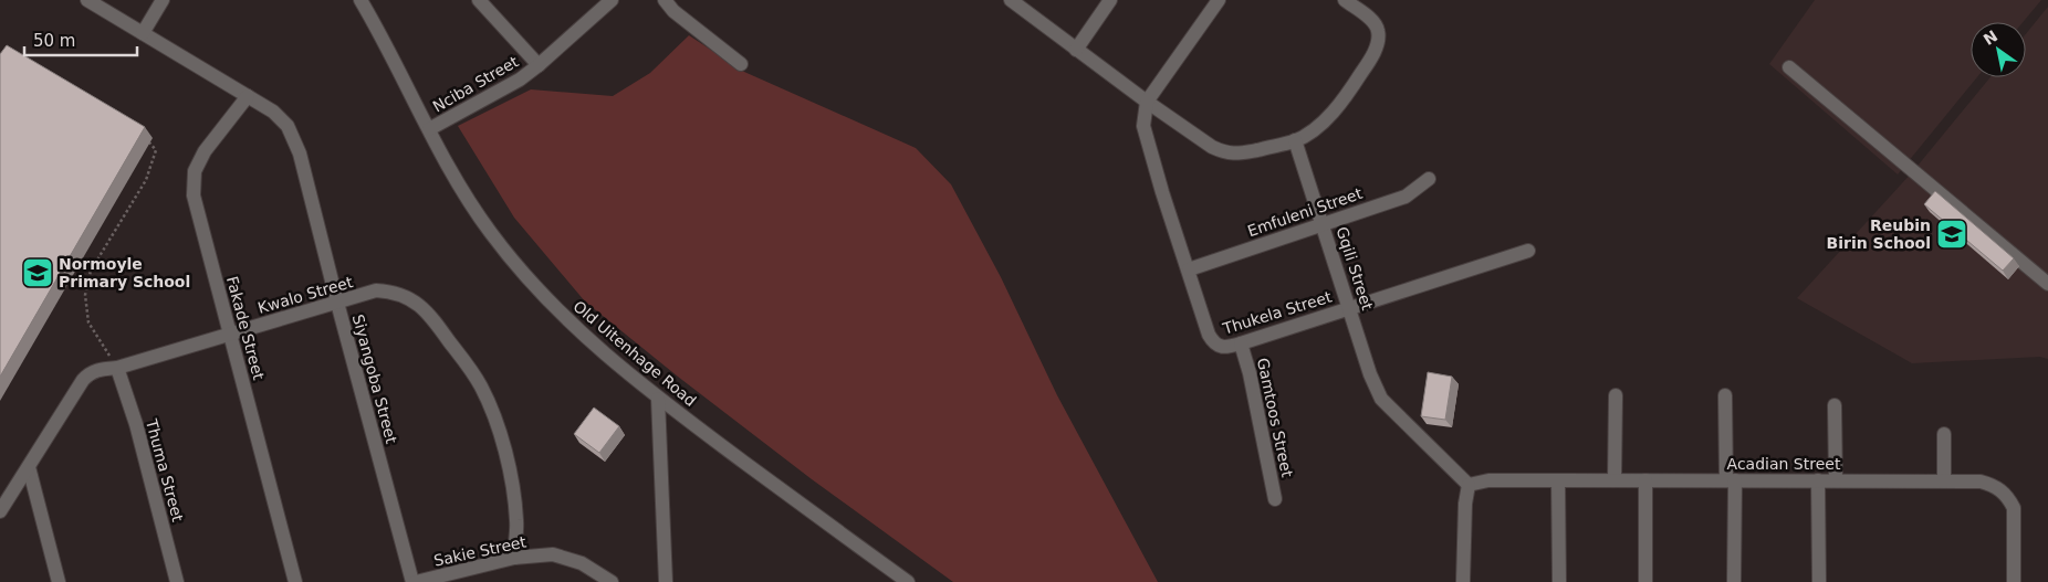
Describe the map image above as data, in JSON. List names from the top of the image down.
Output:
{
  "streets": {
    "street": [
      "Nciba Street",
      "Emfuleni Street",
      "Gqili Street",
      "Kwalo Street",
      "Thukela Street",
      "Fakade Street",
      "Old Uitenhage Road",
      "Siyangoba Street",
      "Gamtoos Street",
      "Acadian Street",
      "Thuma Street",
      "Sakie Street"
    ]
  },
  "crossings": [
    ["Nciba Street", "Old Uitenhage Road"],
    ["Emfuleni Street", "Gqili Street"],
    ["Emfuleni Street", "Thukela Street"],
    ["Gqili Street", "Thukela Street"],
    ["Gqili Street", "Acadian Street"],
    ["Kwalo Street", "Fakade Street"],
    ["Kwalo Street", "Siyangoba Street"],
    ["Kwalo Street", "Thuma Street"],
    ["Kwalo Street", "Sakie Street"],
    ["Thukela Street", "Gamtoos Street"],
    ["Fakade Street", "Siyangoba Street"],
    ["Siyangoba Street", "Sakie Street"]
  ],
  "places": {
    "school or university": ["Reubin Birin School", "Normoyle Primary School"]
  },
  "scale_bar": "50 m",
  "north": "top left"
}
